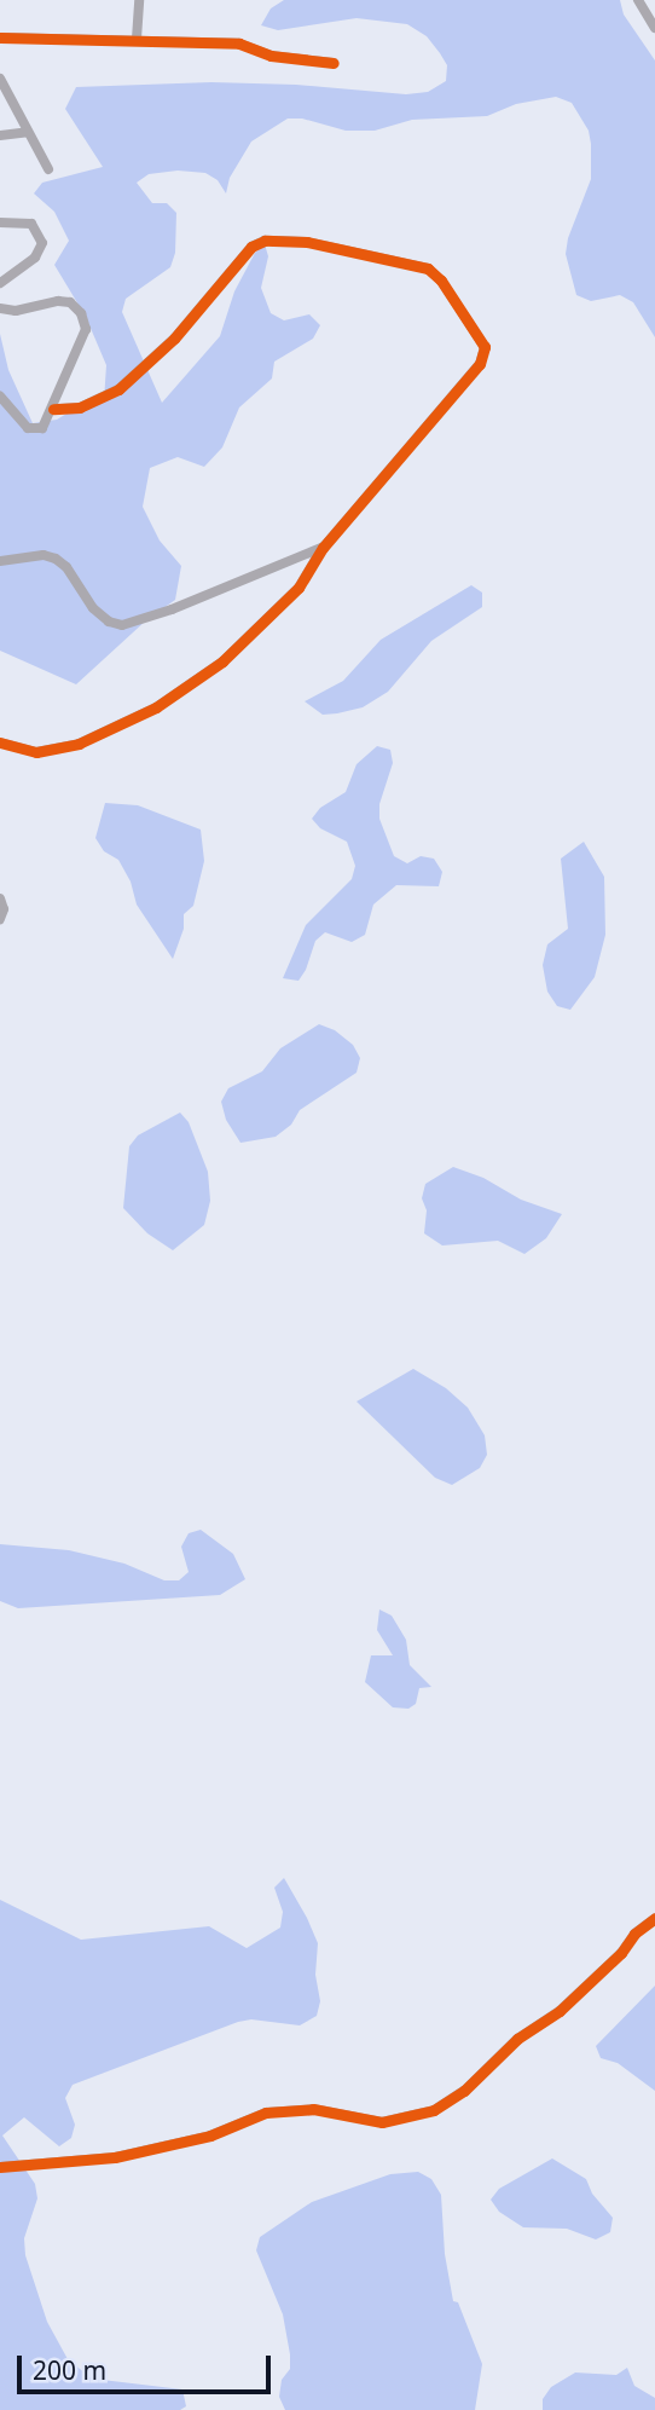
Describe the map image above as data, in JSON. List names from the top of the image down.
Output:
{
  "scale_bar": "200 m"
}
